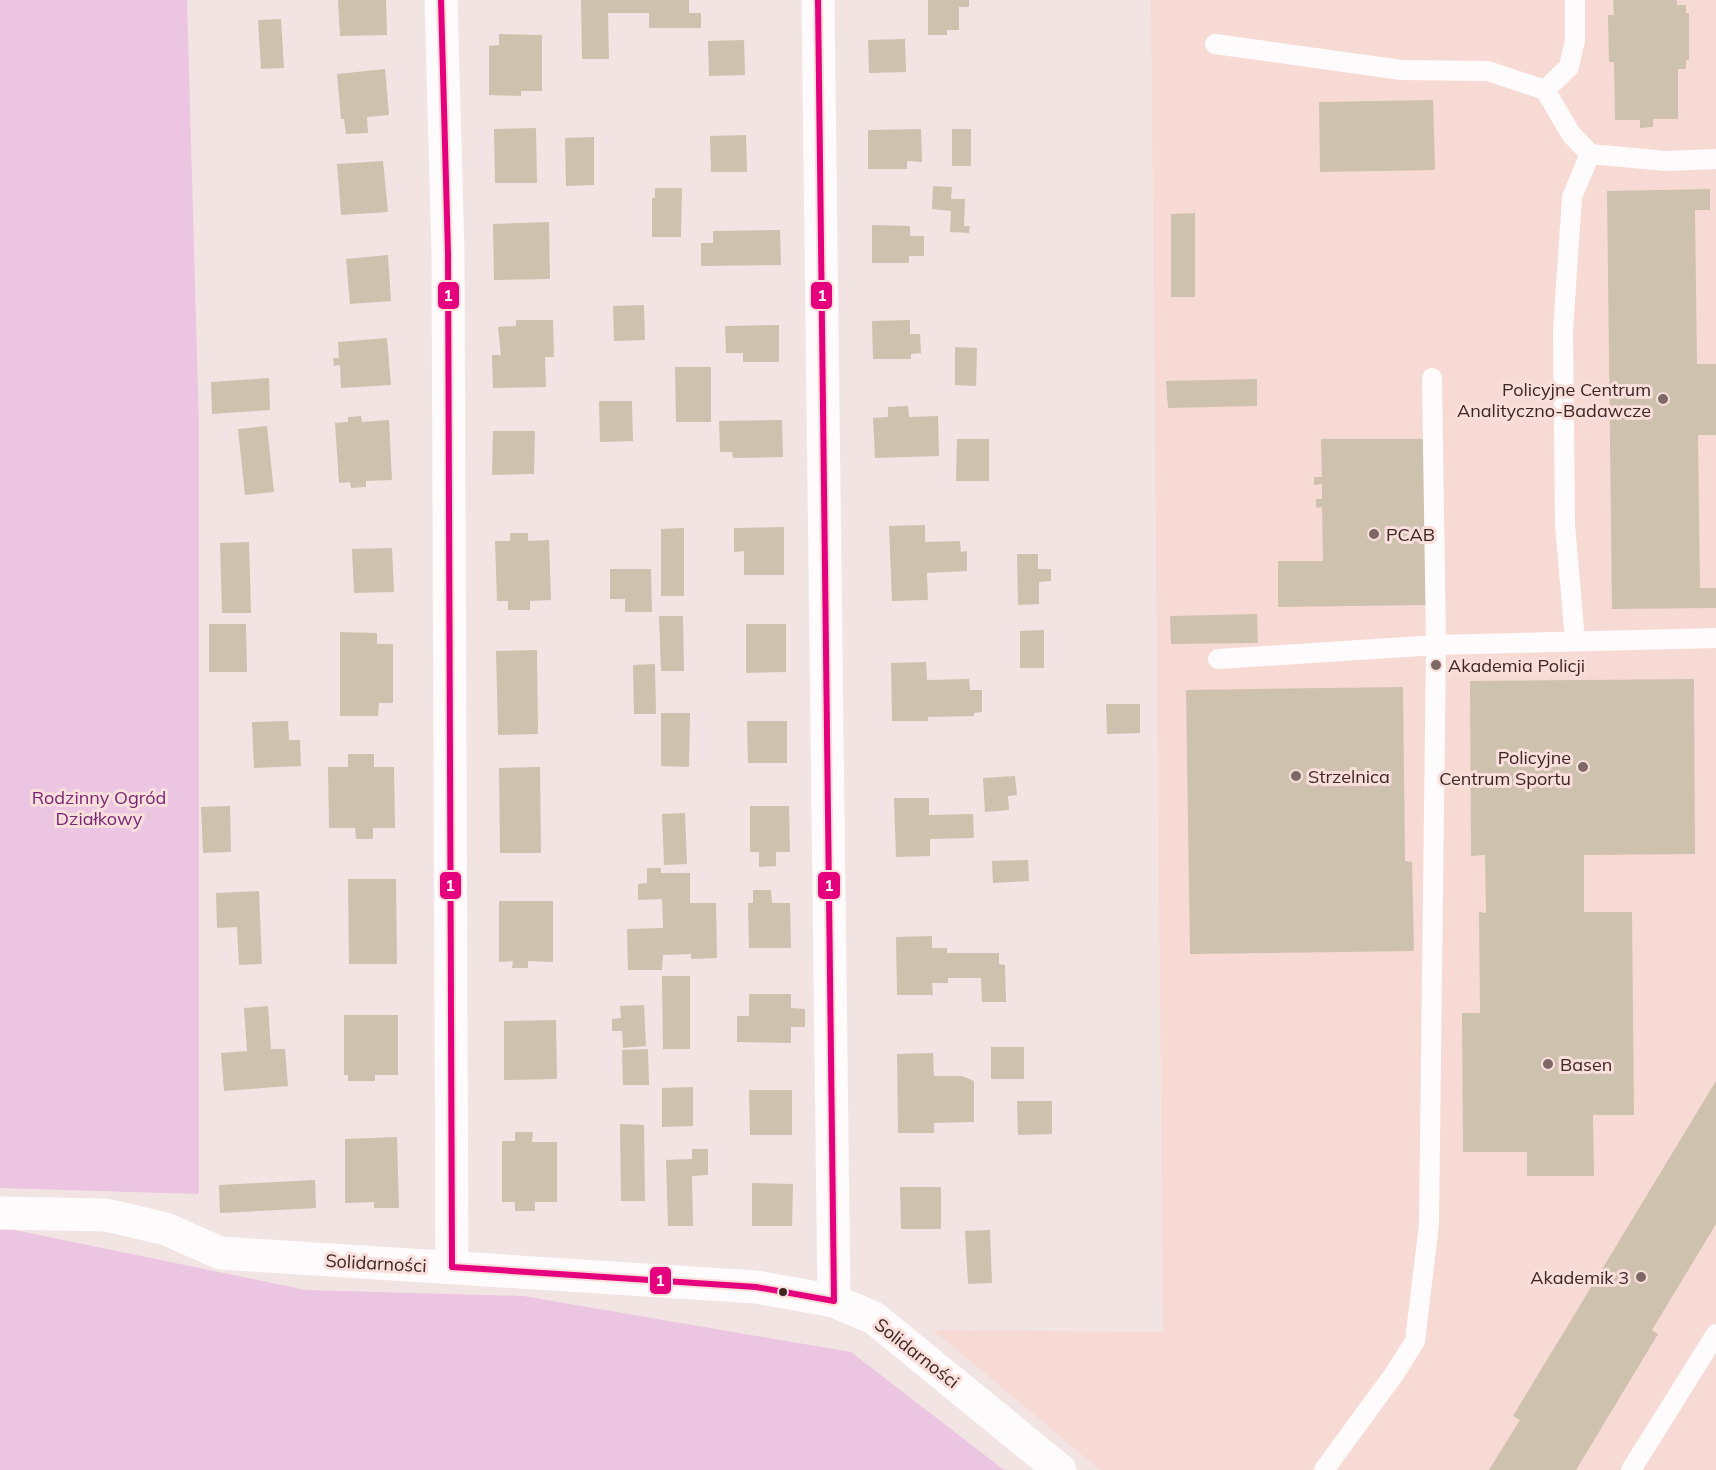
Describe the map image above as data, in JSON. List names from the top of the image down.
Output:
{
  "streets": {
    "street": ["Solidarności"]
  },
  "parks": ["Rodzinny Ogród Działkowy"],
  "places": [
    "Policyjne Centrum Analityczno-Badawcze",
    "PCAB",
    "Akademia Policji",
    "Policyjne Centrum Sportu",
    "Strzelnica",
    "Basen",
    "Akademik 3"
  ],
  "lines": ["transit line 1"]
}
